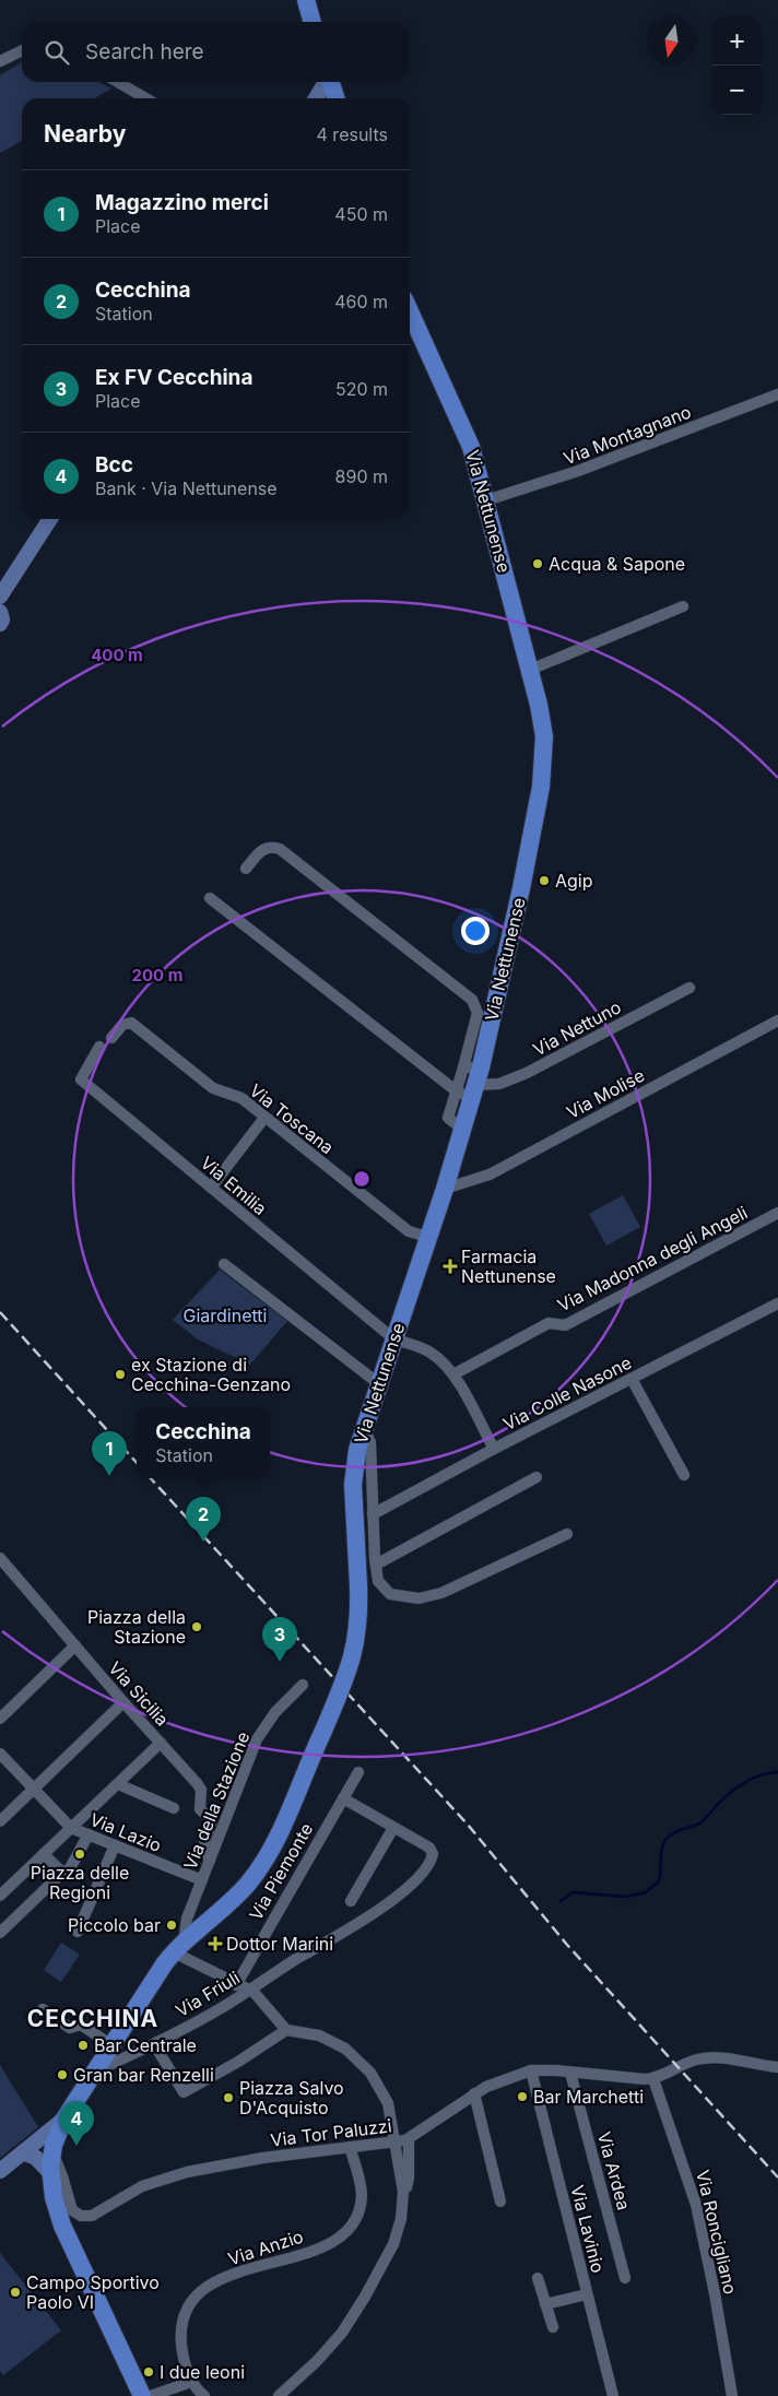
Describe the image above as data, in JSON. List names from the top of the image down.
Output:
{
  "streets": {
    "main road": ["Via Nettunense"],
    "street": [
      "Via Montagnano",
      "Via Nettuno",
      "Via Molise",
      "Via Toscana",
      "Via Emilia",
      "Via Madonna degli Angeli",
      "Via Colle Nasone",
      "Via Sicilia",
      "Via della Stazione",
      "Via Lazio",
      "Via Piemonte",
      "Via Friuli",
      "Via Tor Paluzzi",
      "Via Ardea",
      "Via Lavinio",
      "Via Roncigliano",
      "Via Anzio"
    ]
  },
  "crossings": [
    ["Via Montagnano", "Via Nettunense"],
    ["Via Nettunense", "Via Nettuno"],
    ["Via Nettunense", "Via Molise"],
    ["Via Nettunense", "Via Toscana"],
    ["Via Nettunense", "Via Emilia"],
    ["Via Nettunense", "Via della Stazione"],
    ["Via Nettunense", "Via Friuli"],
    ["Via Nettunense", "Via Tor Paluzzi"],
    ["Via Sicilia", "Via della Stazione"],
    ["Via della Stazione", "Via Lazio"],
    ["Via Tor Paluzzi", "Via Ardea"],
    ["Via Tor Paluzzi", "Via Lavinio"],
    ["Via Tor Paluzzi", "Via Roncigliano"],
    ["Via Tor Paluzzi", "Via Anzio"]
  ],
  "districts": ["CECCHINA"],
  "parks": ["Giardinetti"],
  "places": {
    "other": [
      "Acqua & Sapone",
      "Agip",
      "ex Stazione di Cecchina-Genzano",
      "Piazza della Stazione",
      "Piazza delle Regioni",
      "Piccolo bar",
      "Bar Centrale",
      "Gran bar Renzelli",
      "Bar Marchetti",
      "Piazza Salvo D'Acquisto",
      "Campo Sportivo Paolo VI",
      "I due leoni"
    ],
    "health": ["Farmacia Nettunense", "Dottor Marini"]
  },
  "north": "bottom",
  "page": {
    "map_buttons": ["+", "−"],
    "search": "Search here",
    "heading": ["Nearby", "4 results"],
    "list": [
      {
        "mark": "1",
        "name": "Magazzino merci",
        "note": "Place",
        "value": "450 m"
      },
      {
        "mark": "2",
        "name": "Cecchina",
        "note": "Station",
        "value": "460 m"
      },
      {
        "mark": "3",
        "name": "Ex FV Cecchina",
        "note": "Place",
        "value": "520 m"
      },
      {
        "mark": "4",
        "name": "Bcc",
        "note": "Bank · Via Nettunense",
        "value": "890 m"
      }
    ],
    "popup": ["Cecchina", "Station"],
    "pins": [
      "1",
      "2",
      "3",
      "4"
    ]
  },
  "rings": ["400 m", "200 m"]
}
